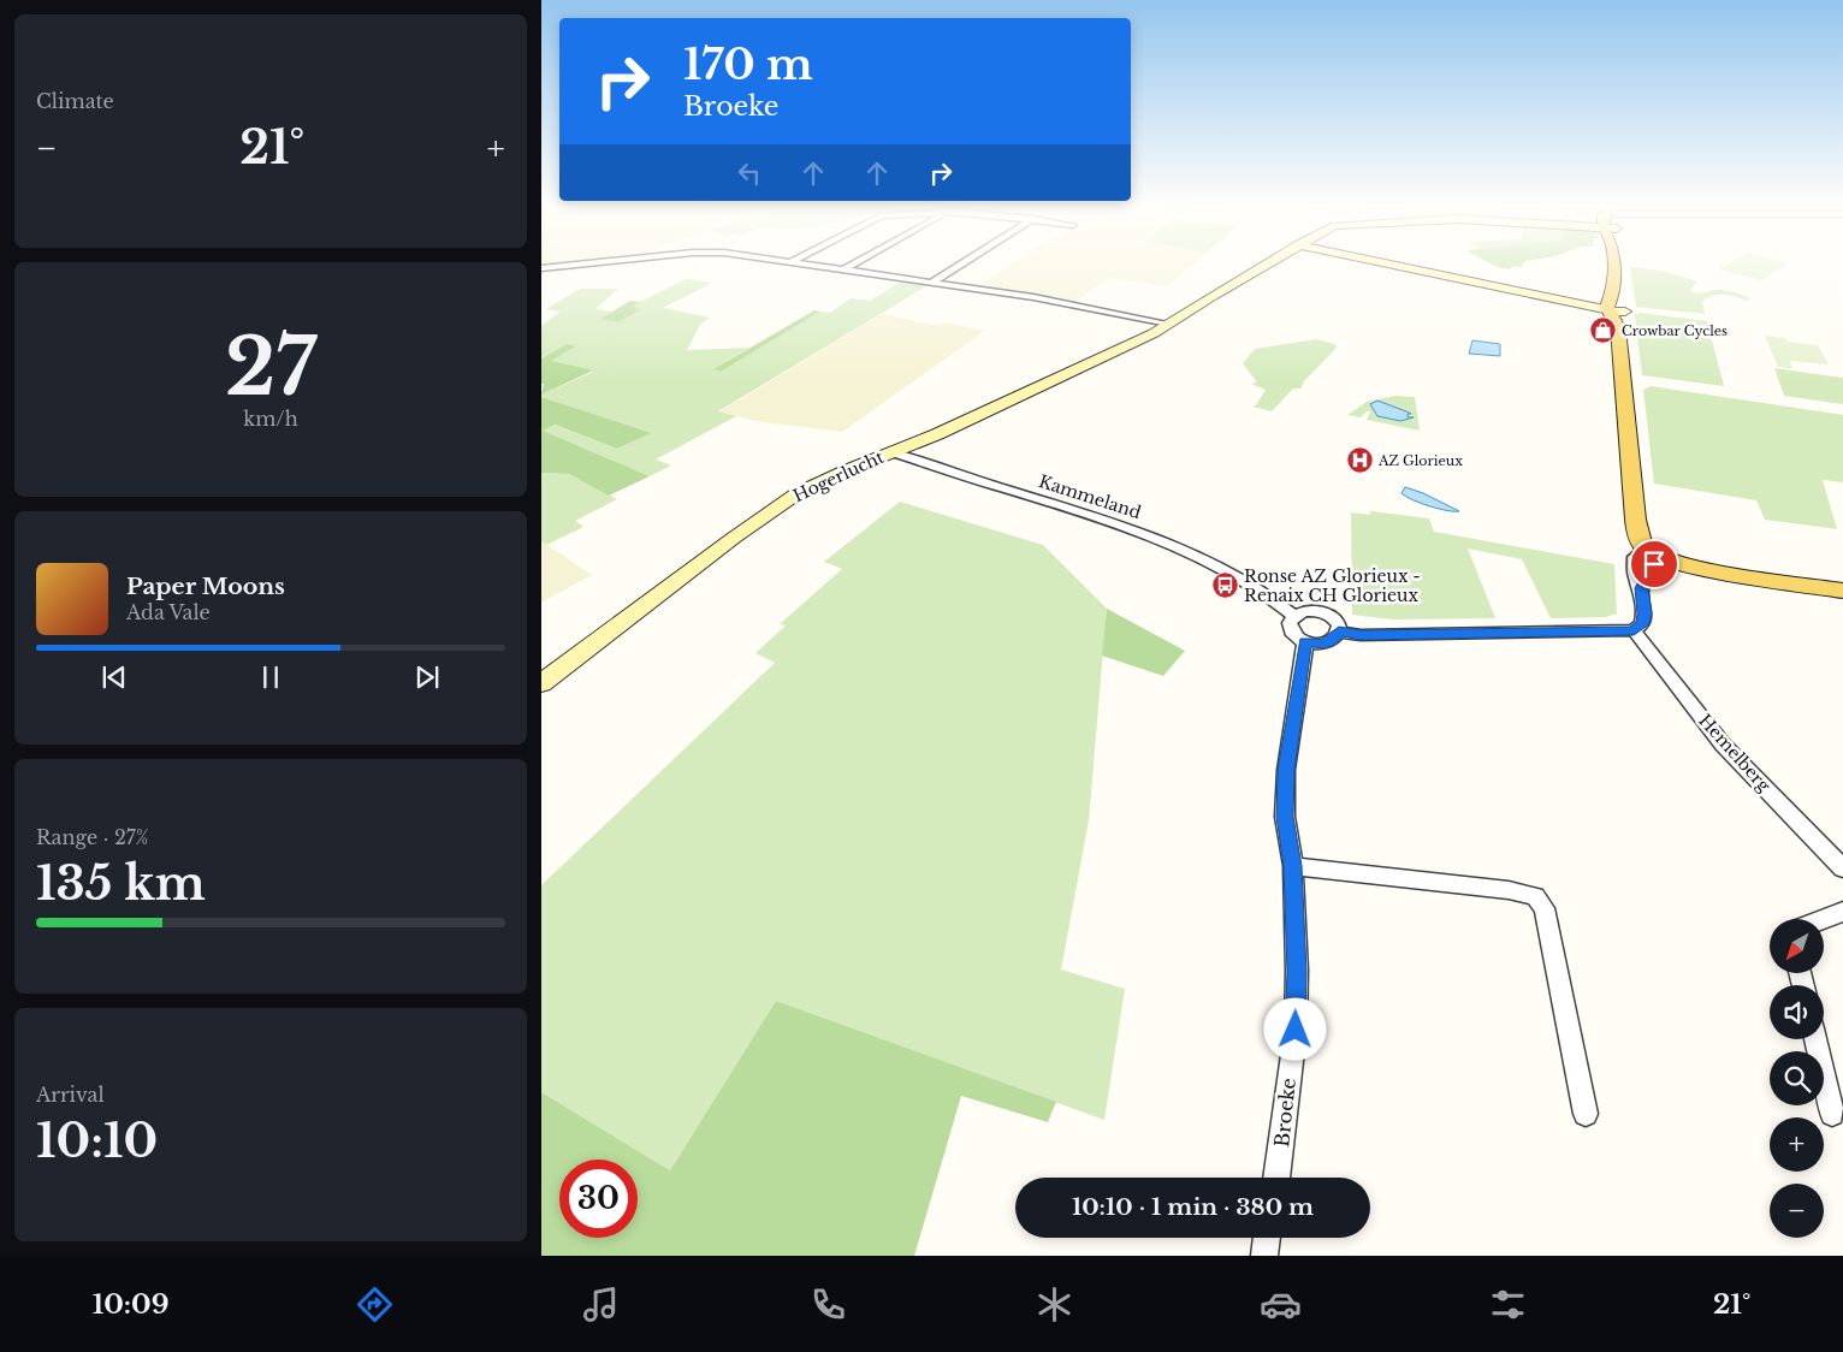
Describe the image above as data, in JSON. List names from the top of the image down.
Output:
{
  "streets": {
    "street": [
      "Hogerlucht",
      "Kammeland",
      "Hemelberg",
      "Broeke"
    ]
  },
  "crossings": [
    ["Hogerlucht", "Kammeland"],
    ["Kammeland", "Broeke"]
  ],
  "places": {
    "shop": ["Crowbar Cycles"],
    "hospital": ["AZ Glorieux"],
    "bus stop": ["Ronse AZ Glorieux - Renaix CH Glorieux"]
  },
  "north": "bottom left",
  "page": {
    "tile": [
      "Climate",
      ["27", "km/h"],
      ["Range · 27%", "135 km"],
      ["Arrival", "10:10"]
    ],
    "turn": ["170 m", "Broeke"],
    "heat": ["−", "21°", "+"],
    "song": ["Paper Moons", "Ada Vale"],
    "map_buttons": ["+", "−"],
    "limit": "30",
    "trip": "10:10 · 1 min · 380 m",
    "tabs": ["10:09", "21°"]
  }
}
